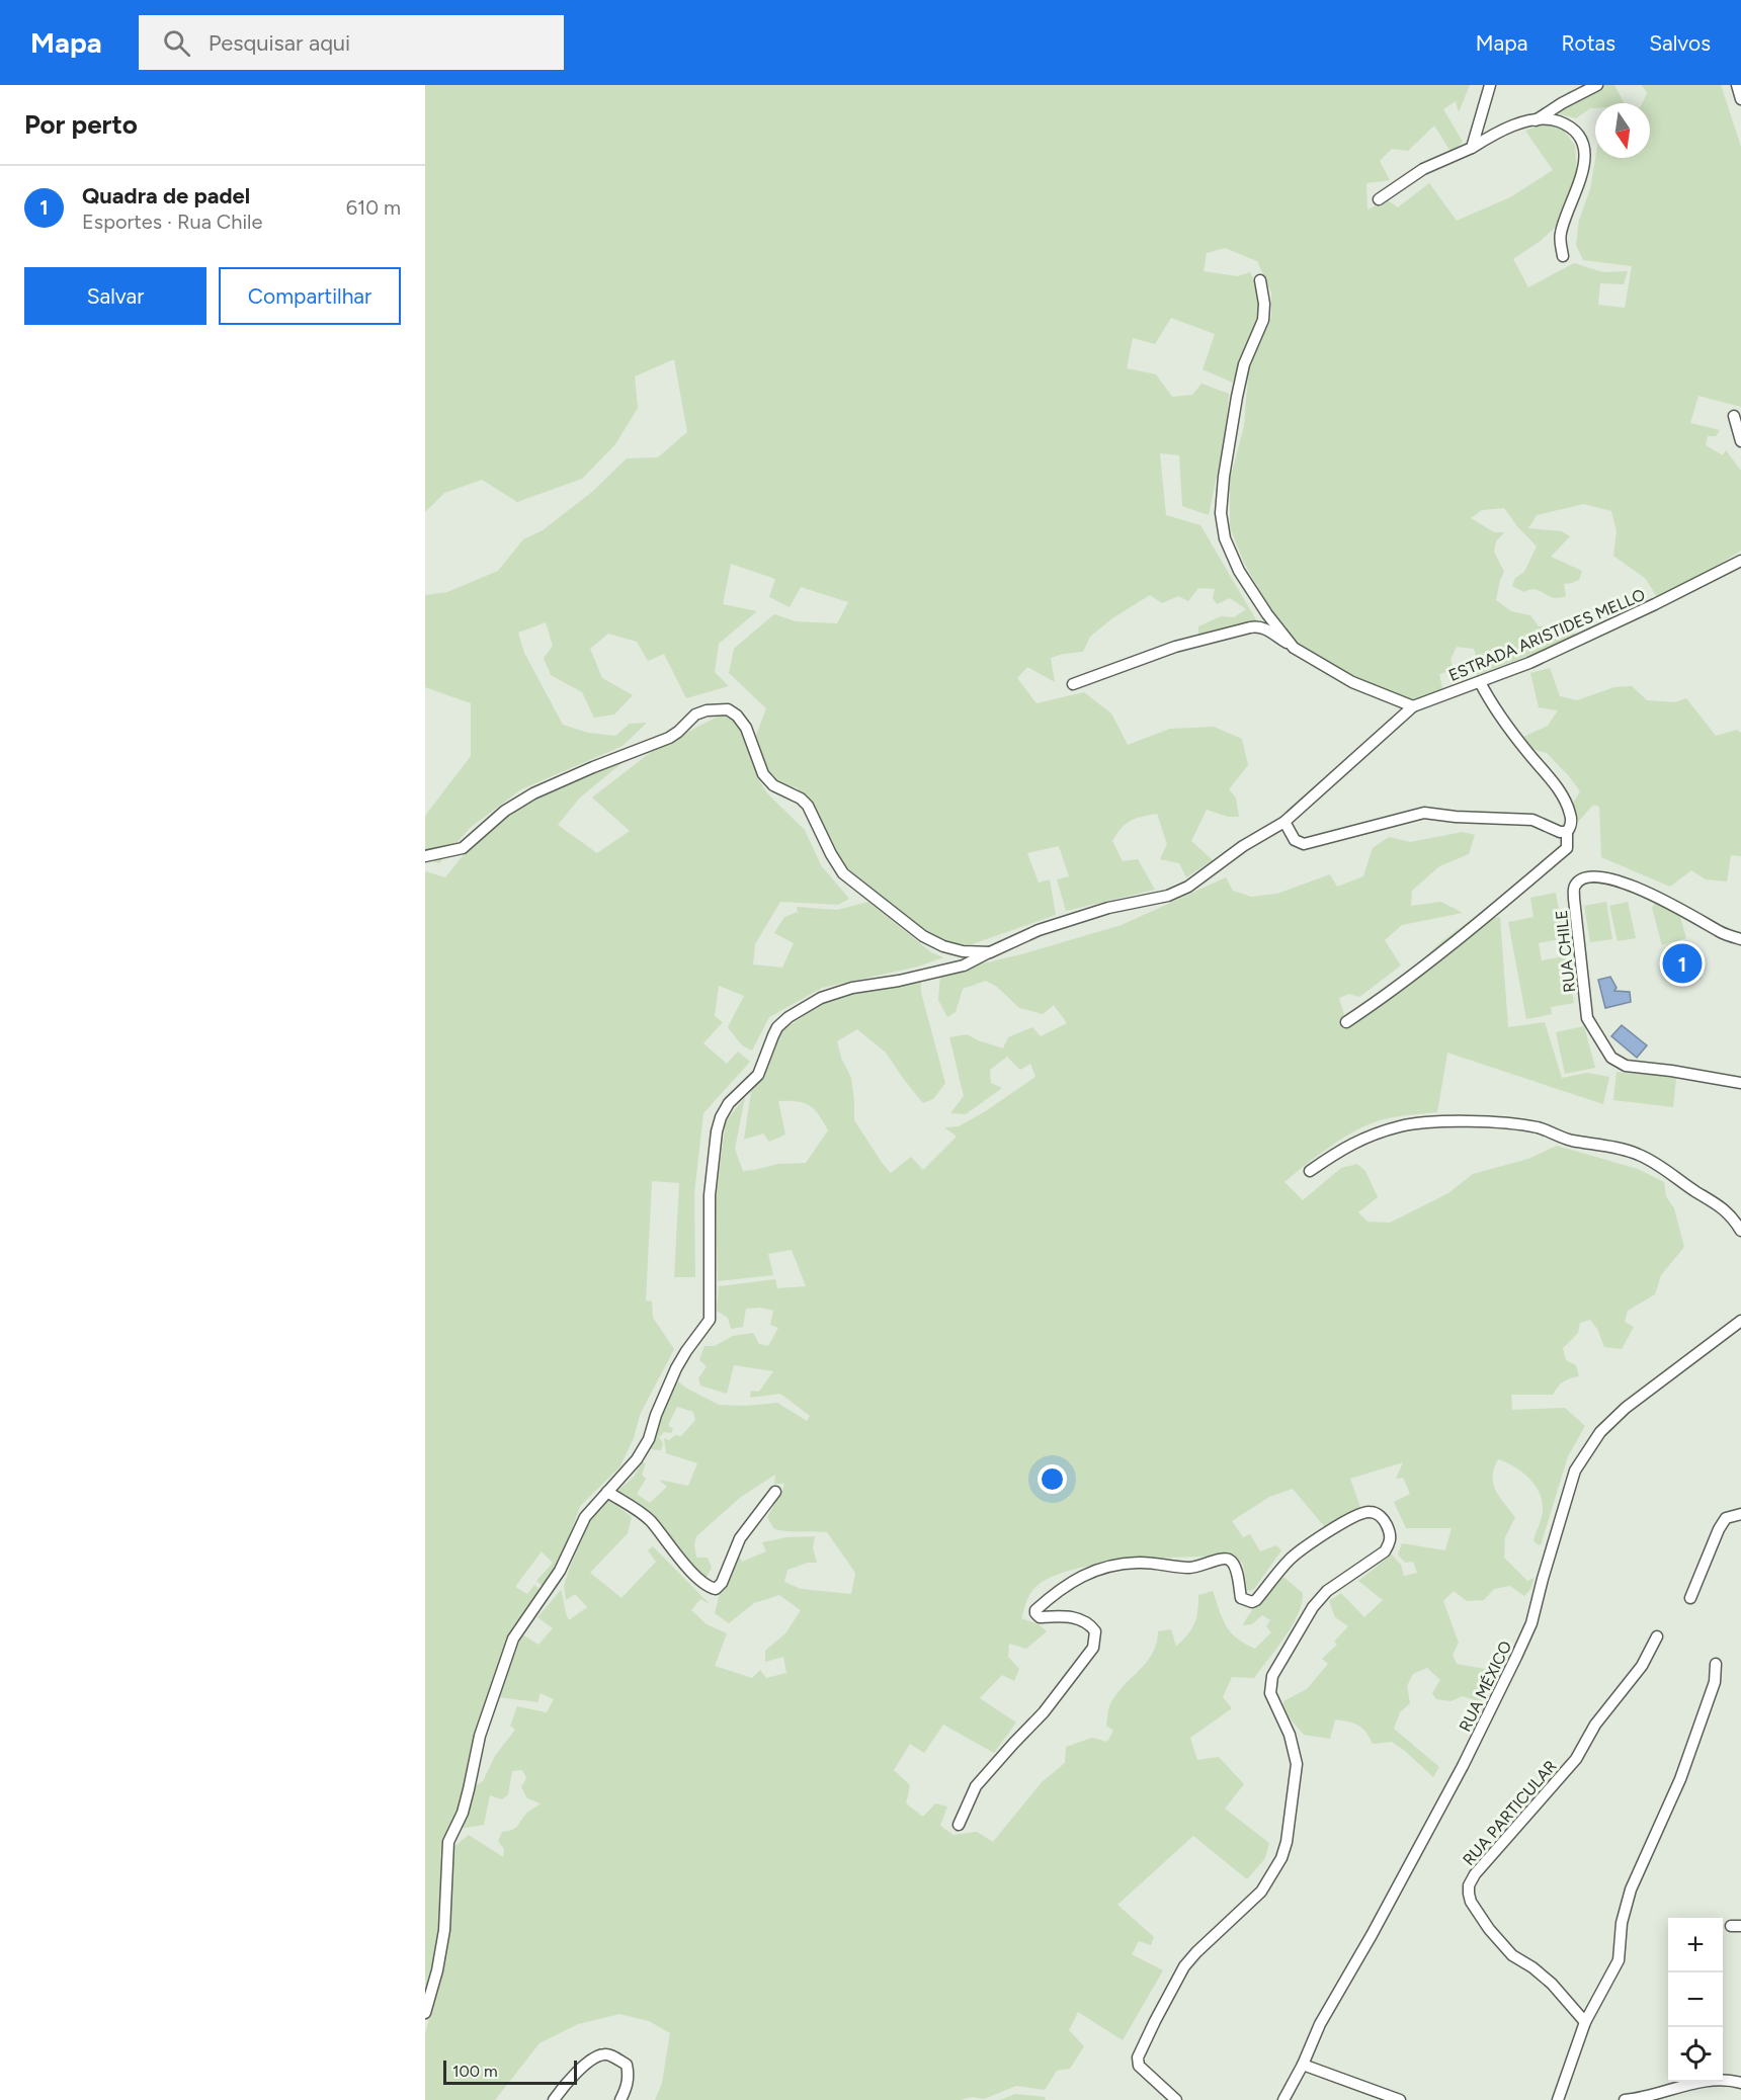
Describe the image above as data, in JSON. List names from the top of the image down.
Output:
{
  "streets": {
    "street": [
      "ESTRADA ARISTIDES MELLO",
      "RUA CHILE",
      "RUA MÉXICO",
      "RUA PARTICULAR"
    ]
  },
  "scale_bar": "100 m",
  "north": "bottom",
  "page": {
    "header": "Mapa",
    "search": "Pesquisar aqui",
    "nav": ["Mapa", "Rotas", "Salvos"],
    "heading": "Por perto",
    "list": [
      {
        "mark": "1",
        "name": "Quadra de padel",
        "note": "Esportes · Rua Chile",
        "value": "610 m"
      }
    ],
    "buttons": ["Salvar", "Compartilhar"],
    "pins": "1",
    "map_buttons": ["+", "−"],
    "scale": "100 m"
  }
}
